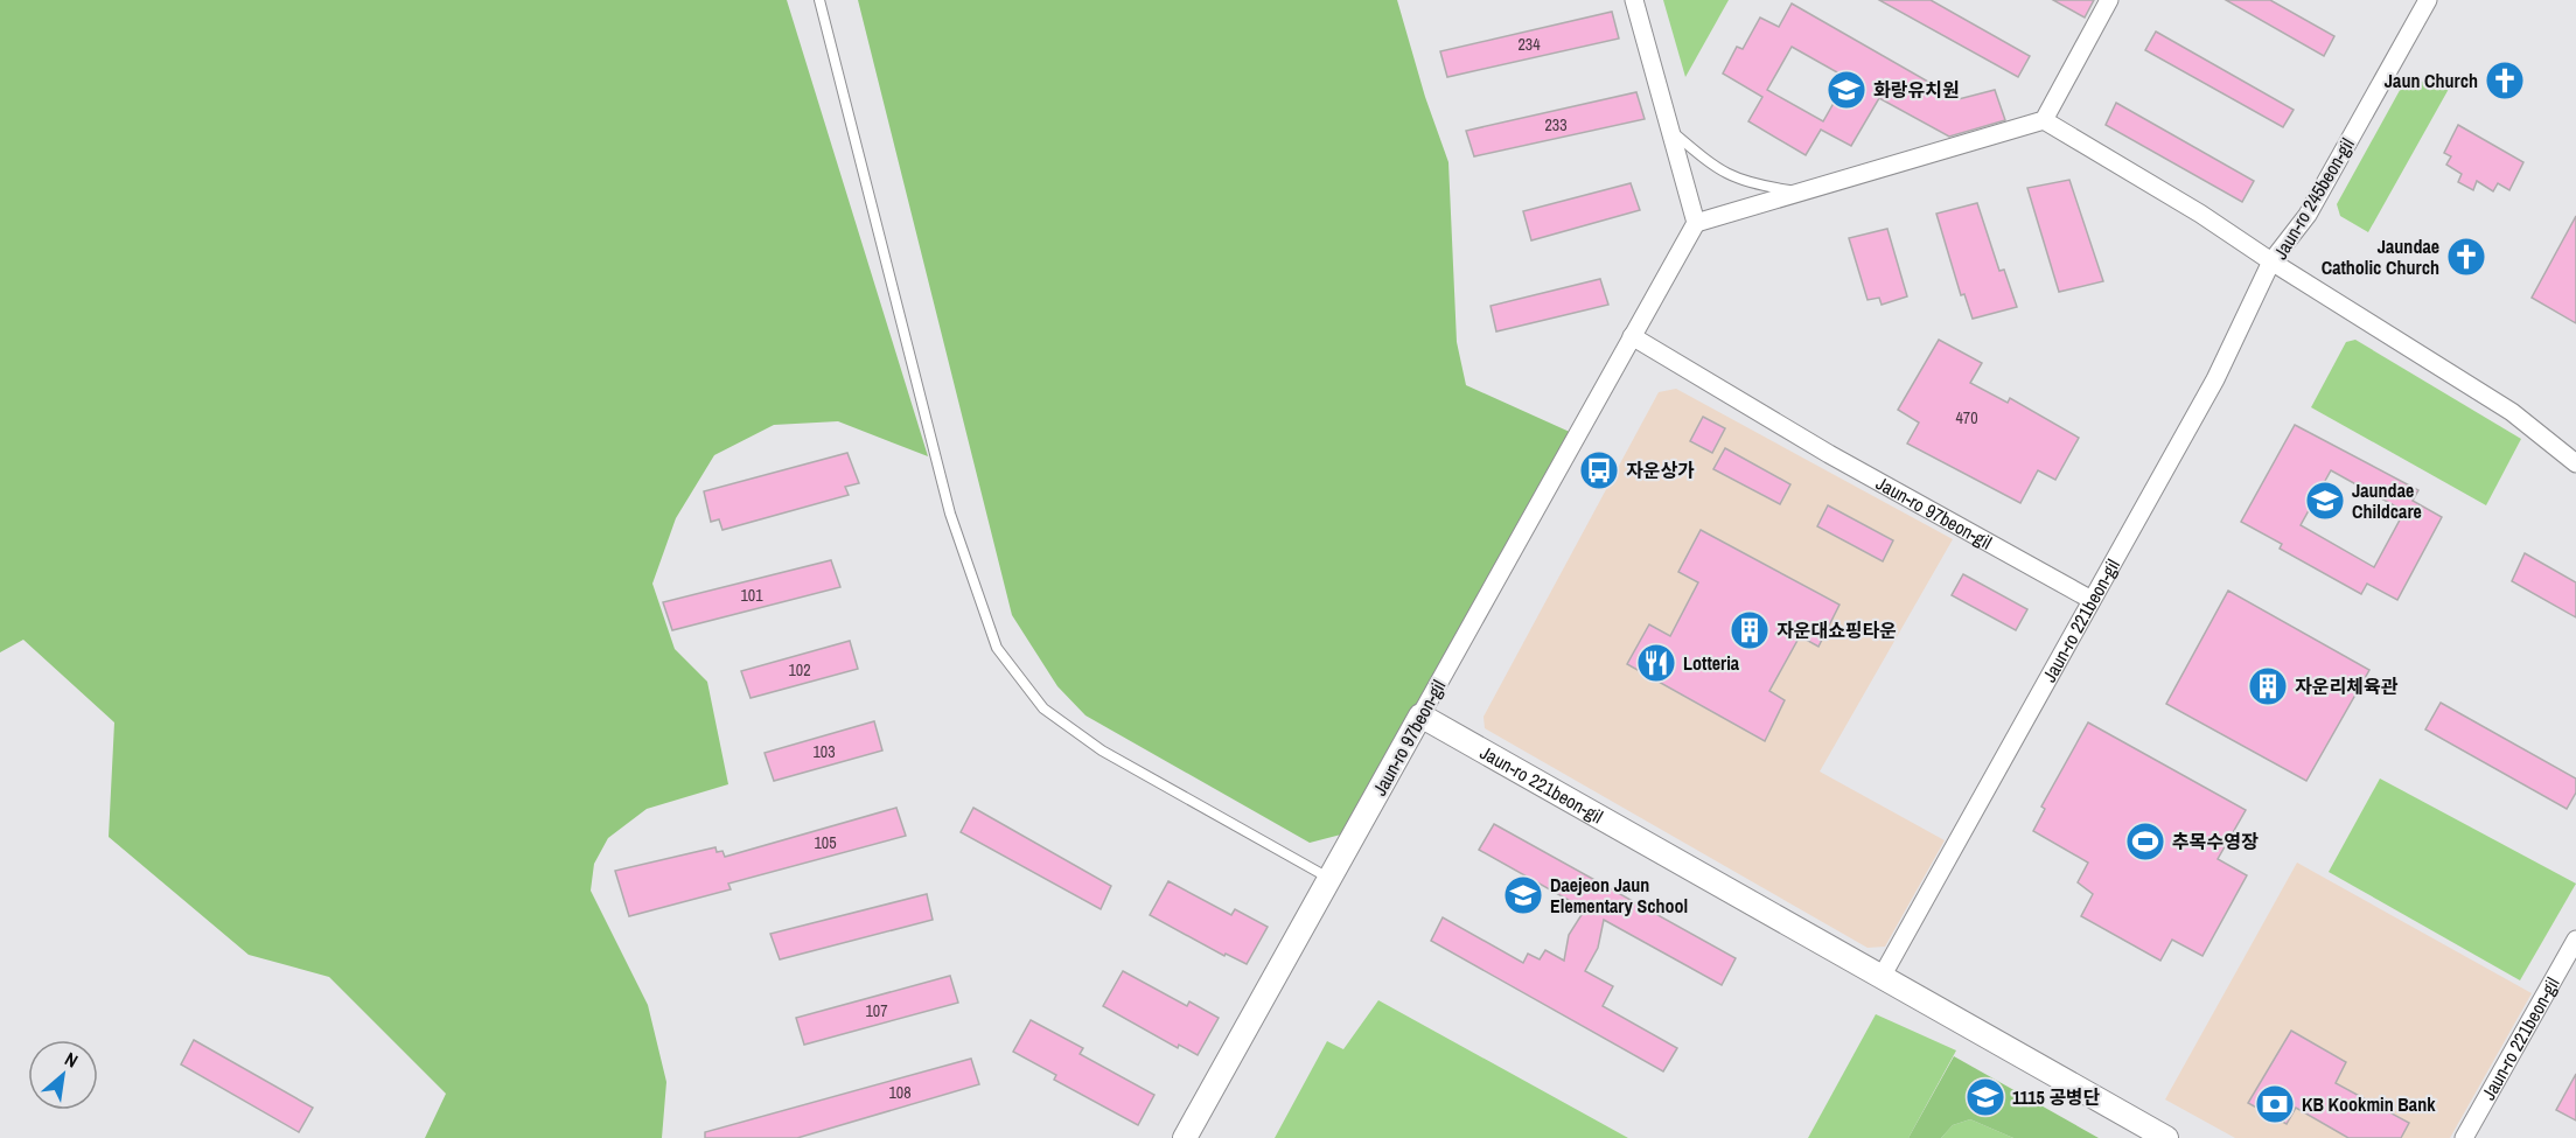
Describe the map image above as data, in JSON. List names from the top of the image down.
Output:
{
  "streets": {
    "street": ["Jaun-ro 245beon-gil", "Jaun-ro 97beon-gil", "Jaun-ro 221beon-gil"]
  },
  "crossings": [
    ["Jaun-ro 245beon-gil", "Jaun-ro 221beon-gil"],
    ["Jaun-ro 97beon-gil", "Jaun-ro 221beon-gil"]
  ],
  "places": {
    "church": ["Jaun Church", "Jaundae Catholic Church"],
    "school or university": [
      "화랑유치원",
      "Jaundae Childcare",
      "Daejeon Jaun Elementary School",
      "1115 공병단"
    ],
    "bus stop": ["자운상가"],
    "building": ["자운대쇼핑타운", "자운리체육관"],
    "restaurant": ["Lotteria"],
    "sports": ["추목수영장"],
    "bank": ["KB Kookmin Bank"]
  },
  "house_numbers": [
    "234",
    "233",
    "470",
    "101",
    "102",
    "103",
    "105",
    "107",
    "108"
  ],
  "north": "top right"
}
